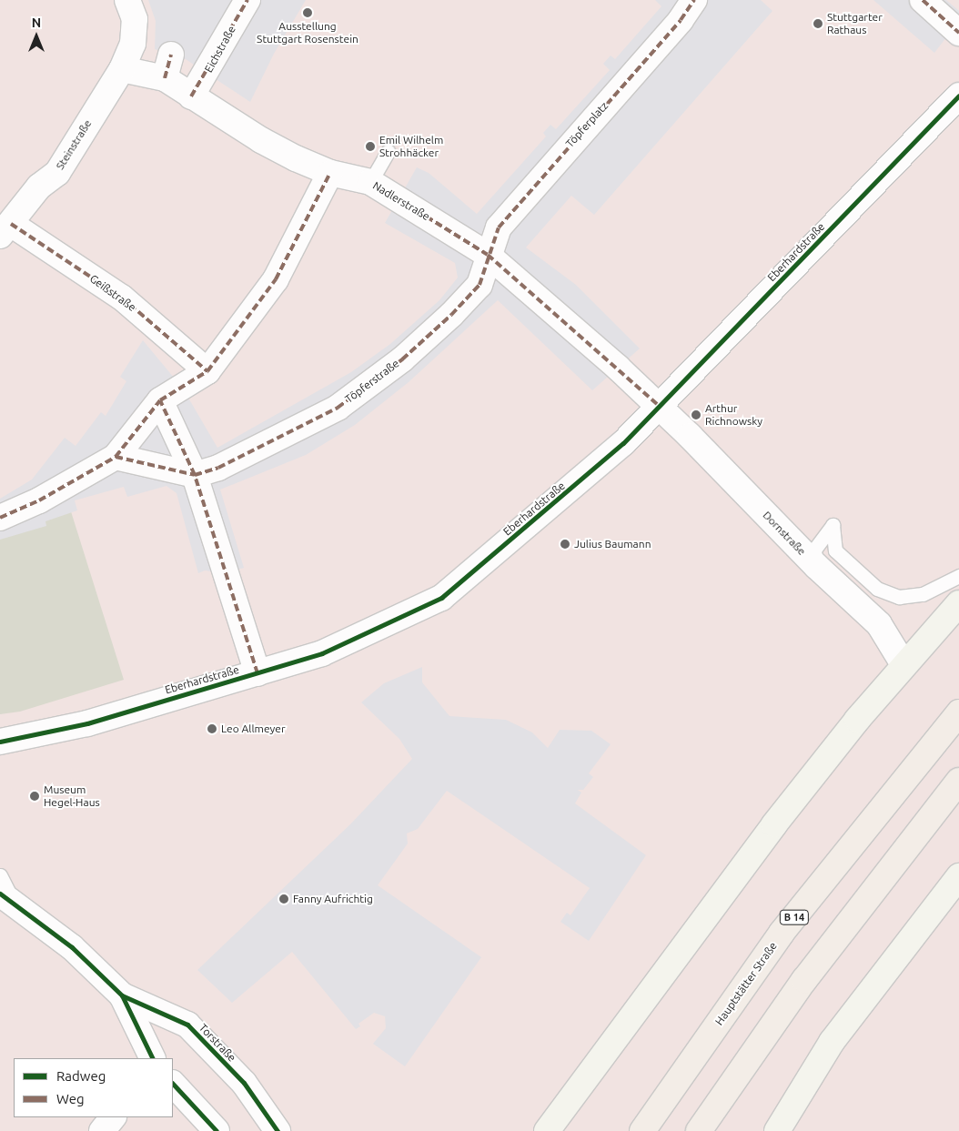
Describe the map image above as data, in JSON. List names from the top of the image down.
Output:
{
  "streets": {
    "main road": ["B 14", "Hauptstätter Straße"],
    "street": [
      "Eichstraße",
      "Töpferplatz",
      "Steinstraße",
      "Nadlerstraße",
      "Eberhardstraße",
      "Geißstraße",
      "Töpferstraße",
      "Dornstraße",
      "Torstraße"
    ]
  },
  "crossings": [
    ["Eichstraße", "Nadlerstraße"],
    ["Töpferplatz", "Nadlerstraße"],
    ["Töpferplatz", "Töpferstraße"],
    ["Steinstraße", "Nadlerstraße"],
    ["Steinstraße", "Geißstraße"],
    ["Nadlerstraße", "Eberhardstraße"],
    ["Nadlerstraße", "Töpferstraße"],
    ["Nadlerstraße", "Dornstraße"],
    ["Eberhardstraße", "Dornstraße"]
  ],
  "places": [
    "Ausstellung Stuttgart Rosenstein",
    "Stuttgarter Rathaus",
    "Emil Wilhelm Strohhäcker",
    "Arthur Richnowsky",
    "Julius Baumann",
    "Leo Allmeyer",
    "Museum Hegel-Haus",
    "Fanny Aufrichtig"
  ],
  "legend": ["Radweg", "Weg"],
  "north": "top"
}
